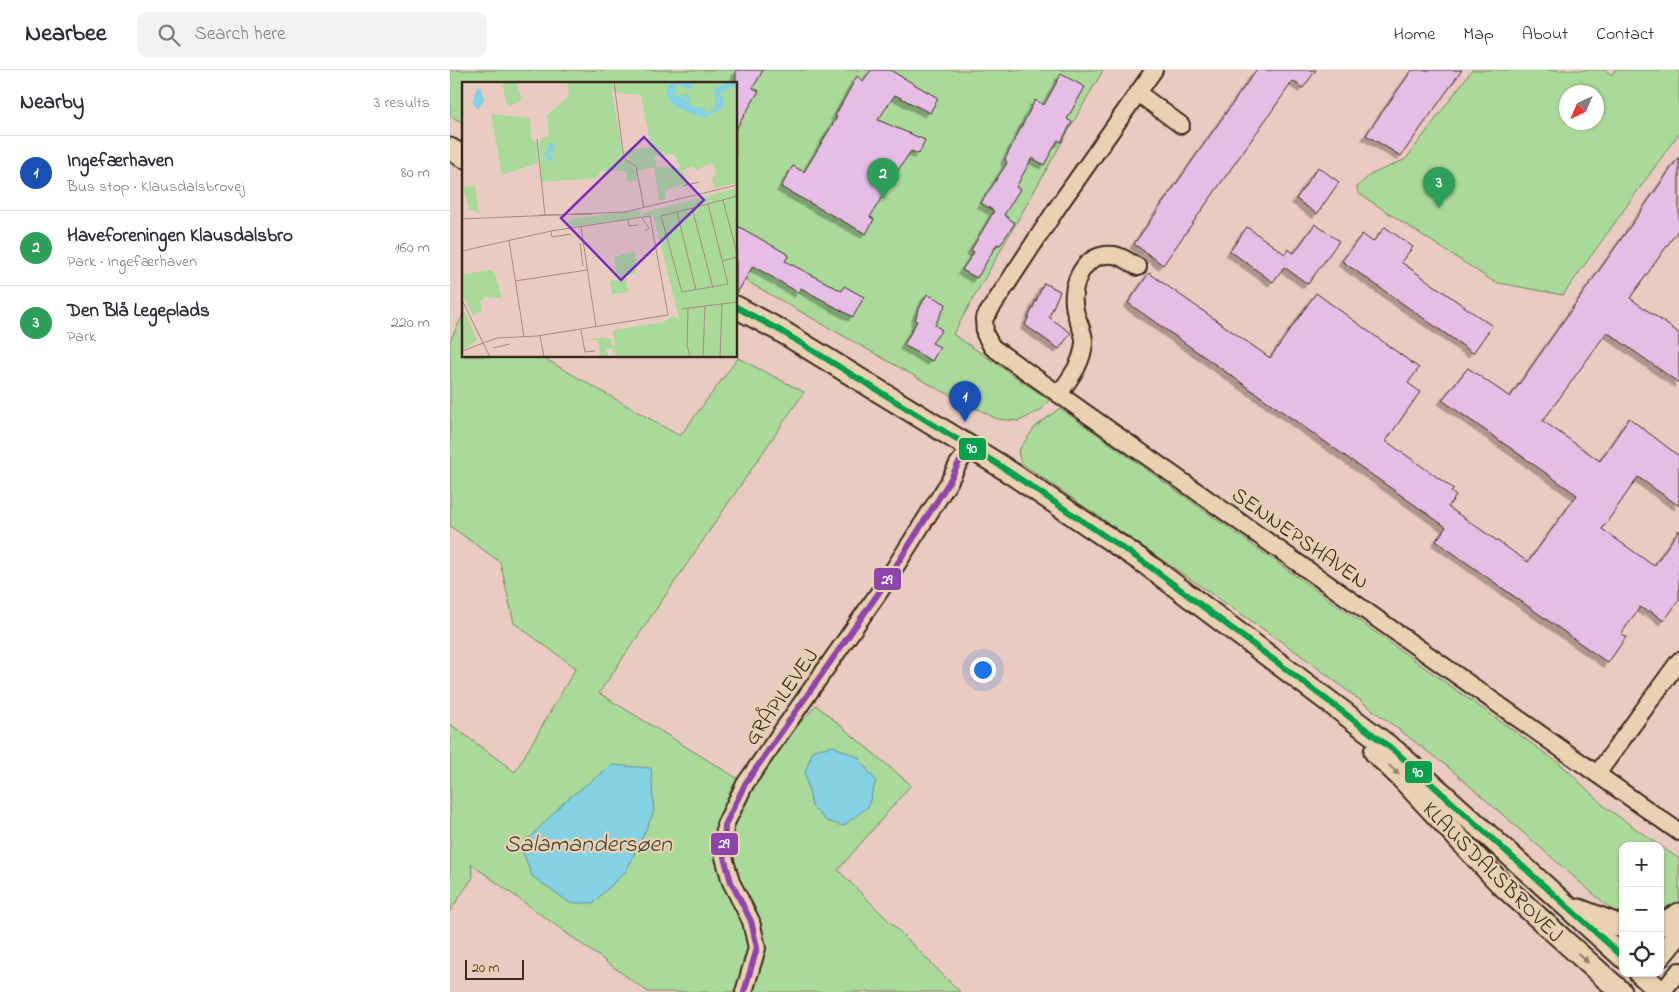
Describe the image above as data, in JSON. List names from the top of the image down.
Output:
{
  "streets": {
    "street": ["SENNEPSHAVEN", "GRÅPILEVEJ", "KLAUSDALSBROVEJ"]
  },
  "crossings": [
    ["GRÅPILEVEJ", "KLAUSDALSBROVEJ"]
  ],
  "water": ["Salamandersøen"],
  "lines": ["transit line 90", "transit line 29"],
  "scale_bar": "20 m",
  "north": "bottom left",
  "page": {
    "header": "Nearbee",
    "search": "Search here",
    "nav": [
      "Home",
      "Map",
      "About",
      "Contact"
    ],
    "heading": ["Nearby", "3 results"],
    "list": [
      {
        "mark": "1",
        "name": "Ingefærhaven",
        "note": "Bus stop · Klausdalsbrovej",
        "value": "80 m"
      },
      {
        "mark": "2",
        "name": "Haveforeningen Klausdalsbro",
        "note": "Park · Ingefærhaven",
        "value": "160 m"
      },
      {
        "mark": "3",
        "name": "Den Blå Legeplads",
        "note": "Park",
        "value": "220 m"
      }
    ],
    "pins": ["2", "3", "1"],
    "map_buttons": ["+", "−"],
    "scale": "20 m"
  }
}
